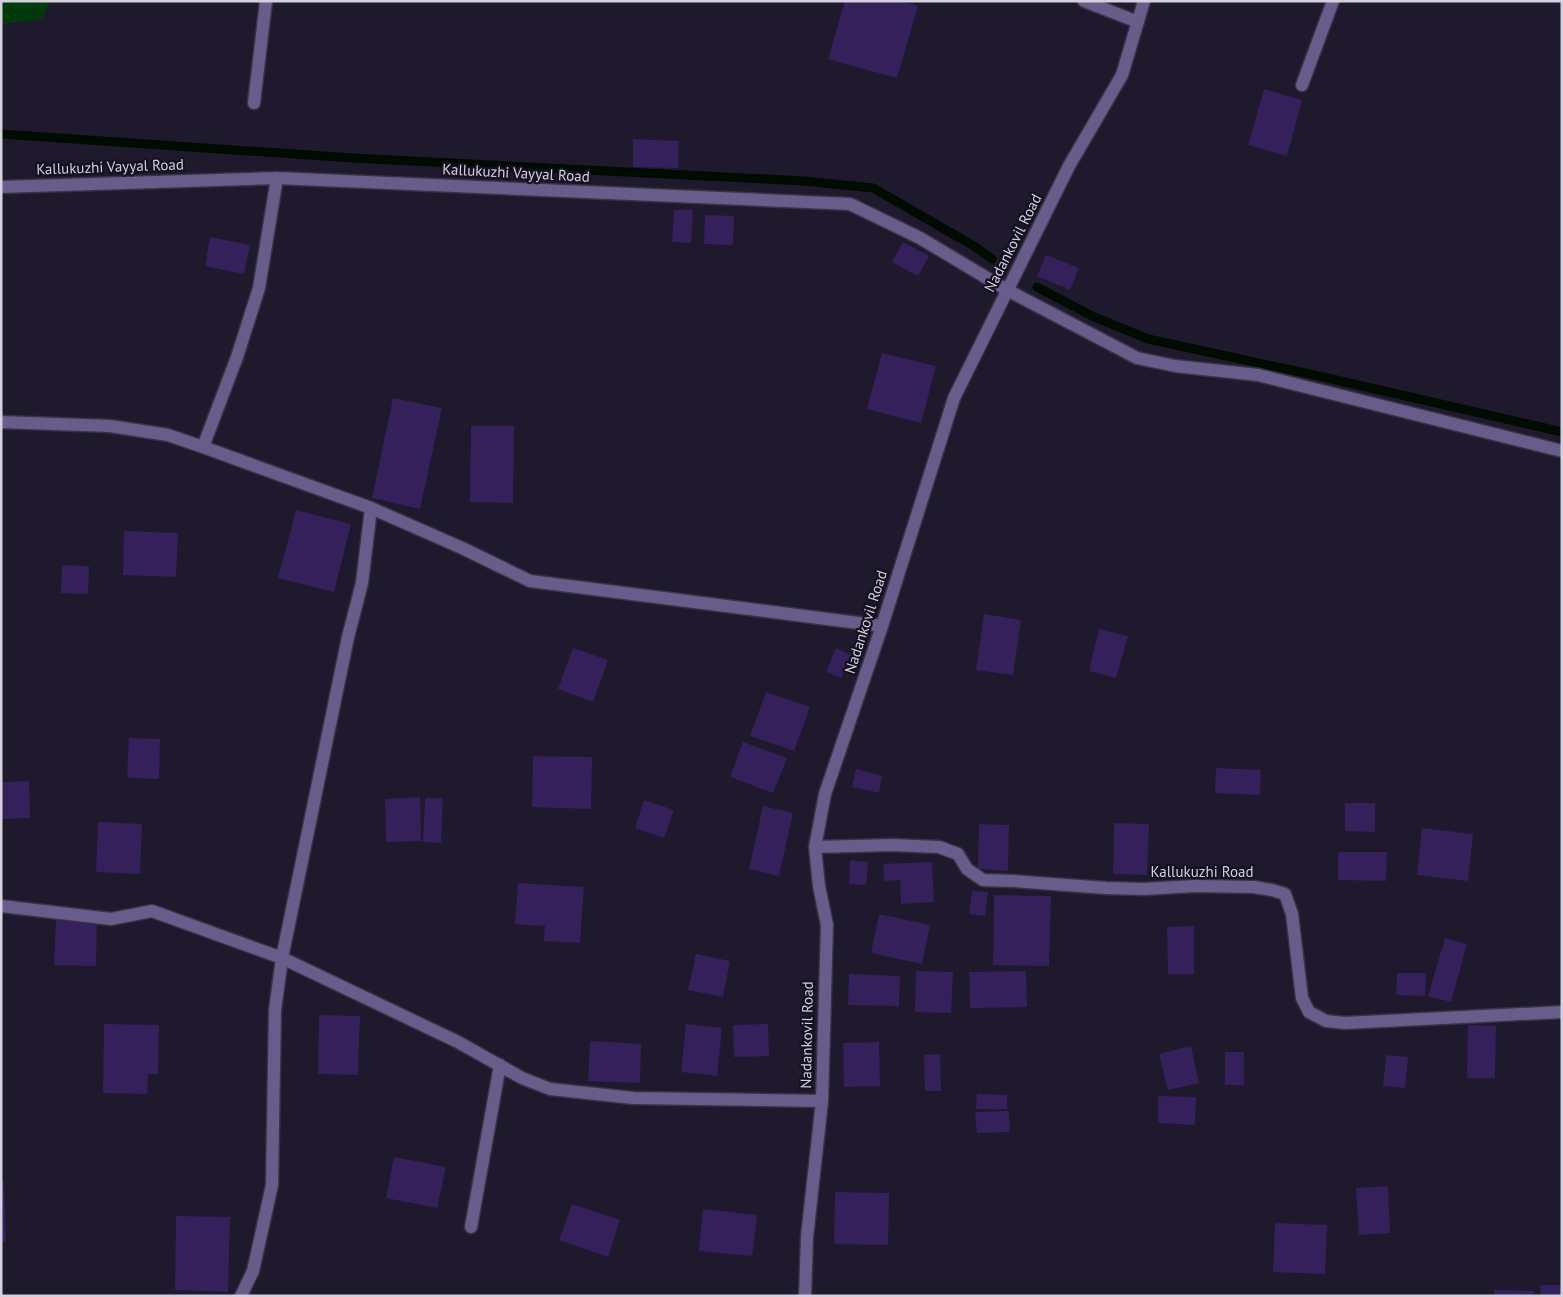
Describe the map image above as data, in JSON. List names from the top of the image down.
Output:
{
  "streets": {
    "street": ["Kallukuzhi Vayyal Road", "Nadankovil Road", "Kallukuzhi Road"]
  },
  "crossings": [
    ["Kallukuzhi Vayyal Road", "Nadankovil Road"],
    ["Nadankovil Road", "Kallukuzhi Road"]
  ]
}
